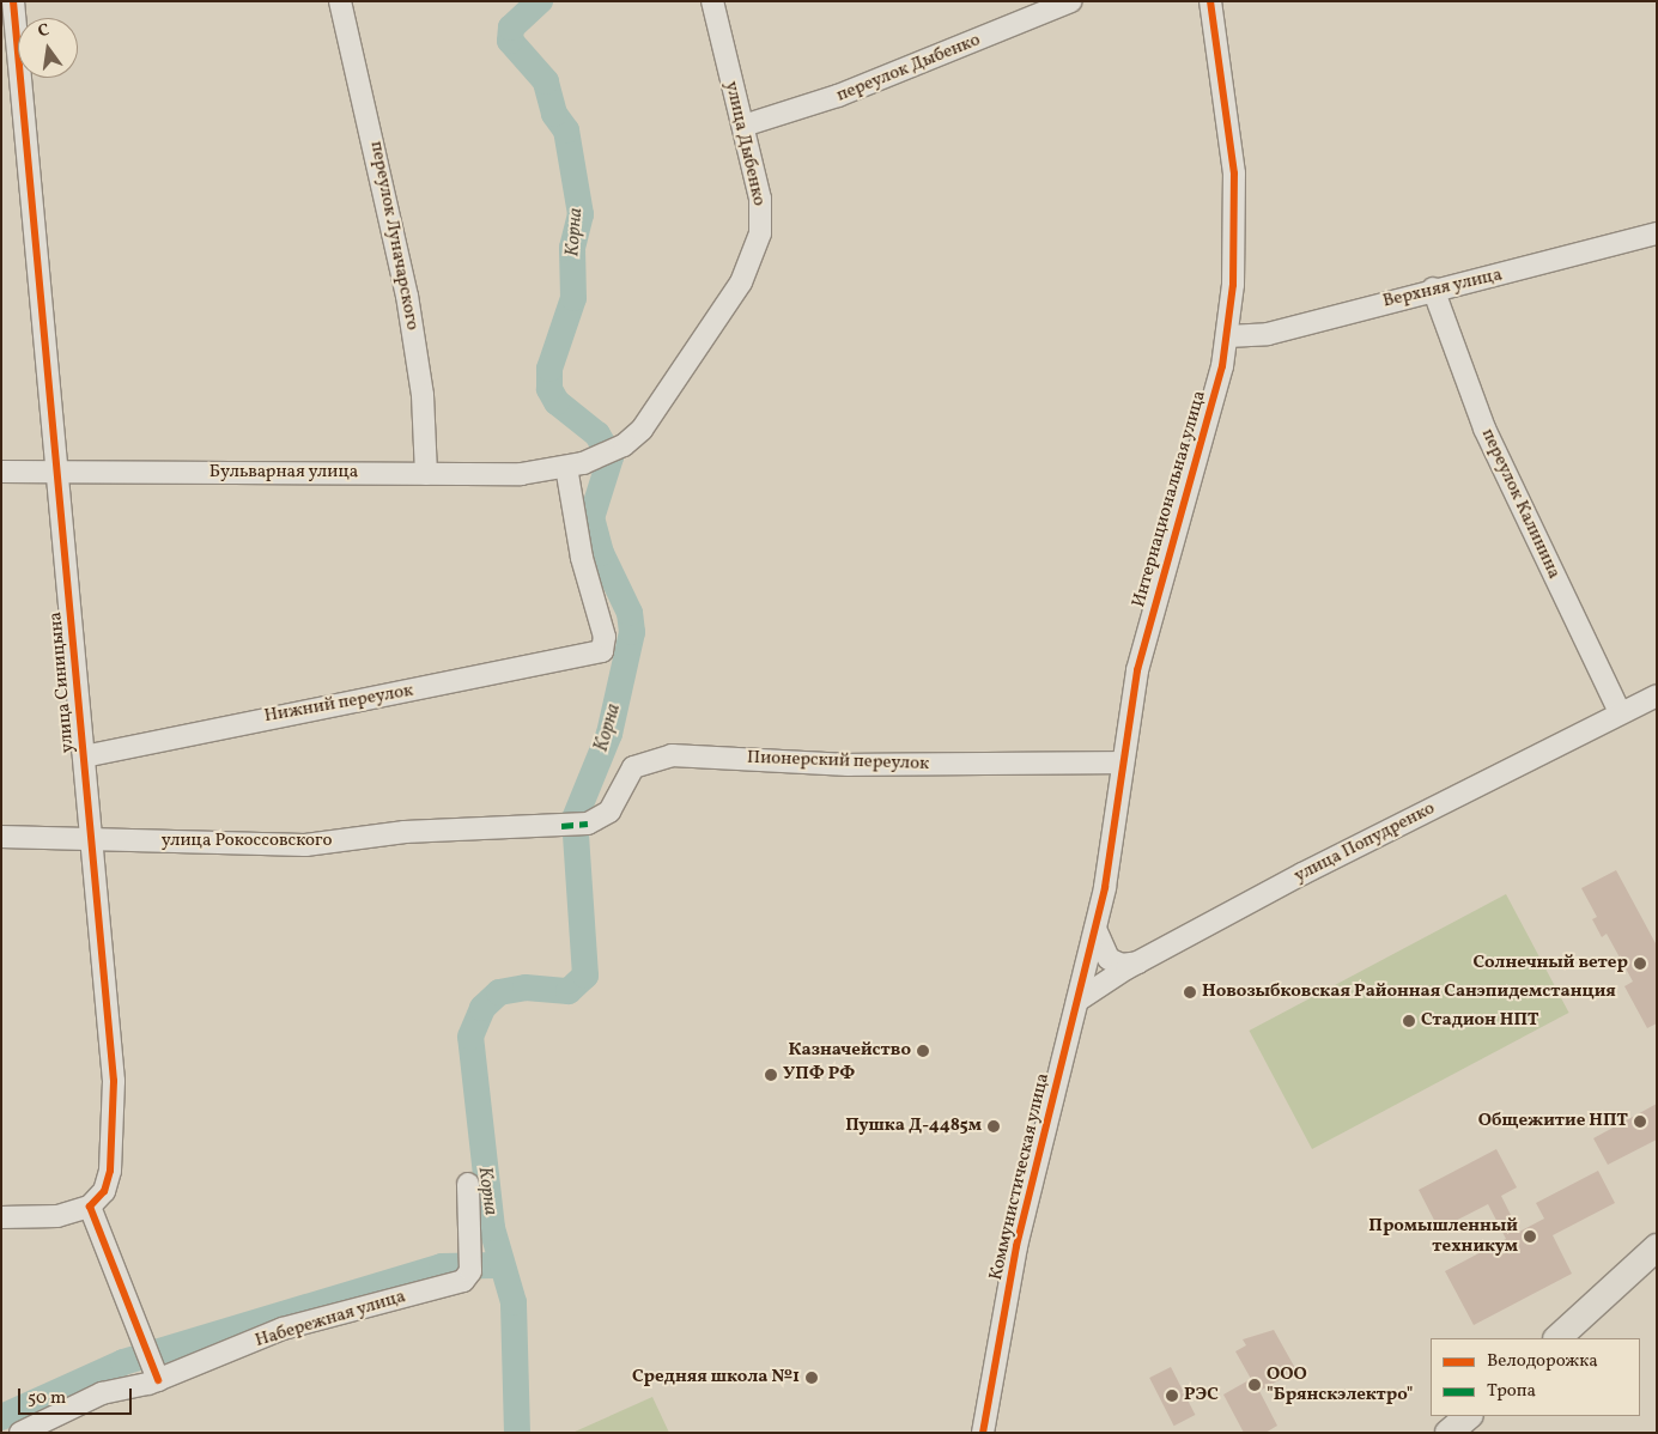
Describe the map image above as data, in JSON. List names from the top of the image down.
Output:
{
  "streets": {
    "street": [
      "переулок Дыбенко",
      "улица Дыбенко",
      "переулок Луначарского",
      "Верхняя улица",
      "Бульварная улица",
      "Интернациональная улица",
      "переулок Калинина",
      "улица Синицына",
      "Нижний переулок",
      "Пионерский переулок",
      "улица Рокоссовского",
      "улица Попудренко",
      "Коммунистическая улица",
      "Набережная улица"
    ]
  },
  "crossings": [
    ["переулок Дыбенко", "улица Дыбенко"],
    ["улица Дыбенко", "Бульварная улица"],
    ["переулок Луначарского", "Бульварная улица"],
    ["Верхняя улица", "Интернациональная улица"],
    ["Верхняя улица", "переулок Калинина"],
    ["Бульварная улица", "улица Синицына"],
    ["Бульварная улица", "Нижний переулок"],
    ["Интернациональная улица", "Пионерский переулок"],
    ["Интернациональная улица", "улица Попудренко"],
    ["Интернациональная улица", "Коммунистическая улица"],
    ["переулок Калинина", "улица Попудренко"],
    ["улица Синицына", "Нижний переулок"],
    ["улица Синицына", "улица Рокоссовского"],
    ["Пионерский переулок", "улица Рокоссовского"],
    ["улица Попудренко", "Коммунистическая улица"]
  ],
  "water": ["Корна"],
  "places": [
    "Солнечный ветер",
    "Новозыбковская Районная Санэпидемстанция",
    "Стадион НПТ",
    "Казначейство",
    "УПФ РФ",
    "Общежитие НПТ",
    "Пушка Д-4485м",
    "Промышленный техникум",
    "Средняя школа №1",
    "ООО \"Брянскэлектро\"",
    "РЭС"
  ],
  "legend": ["Велодорожка", "Тропа"],
  "scale_bar": "50 m",
  "north": "top"
}
